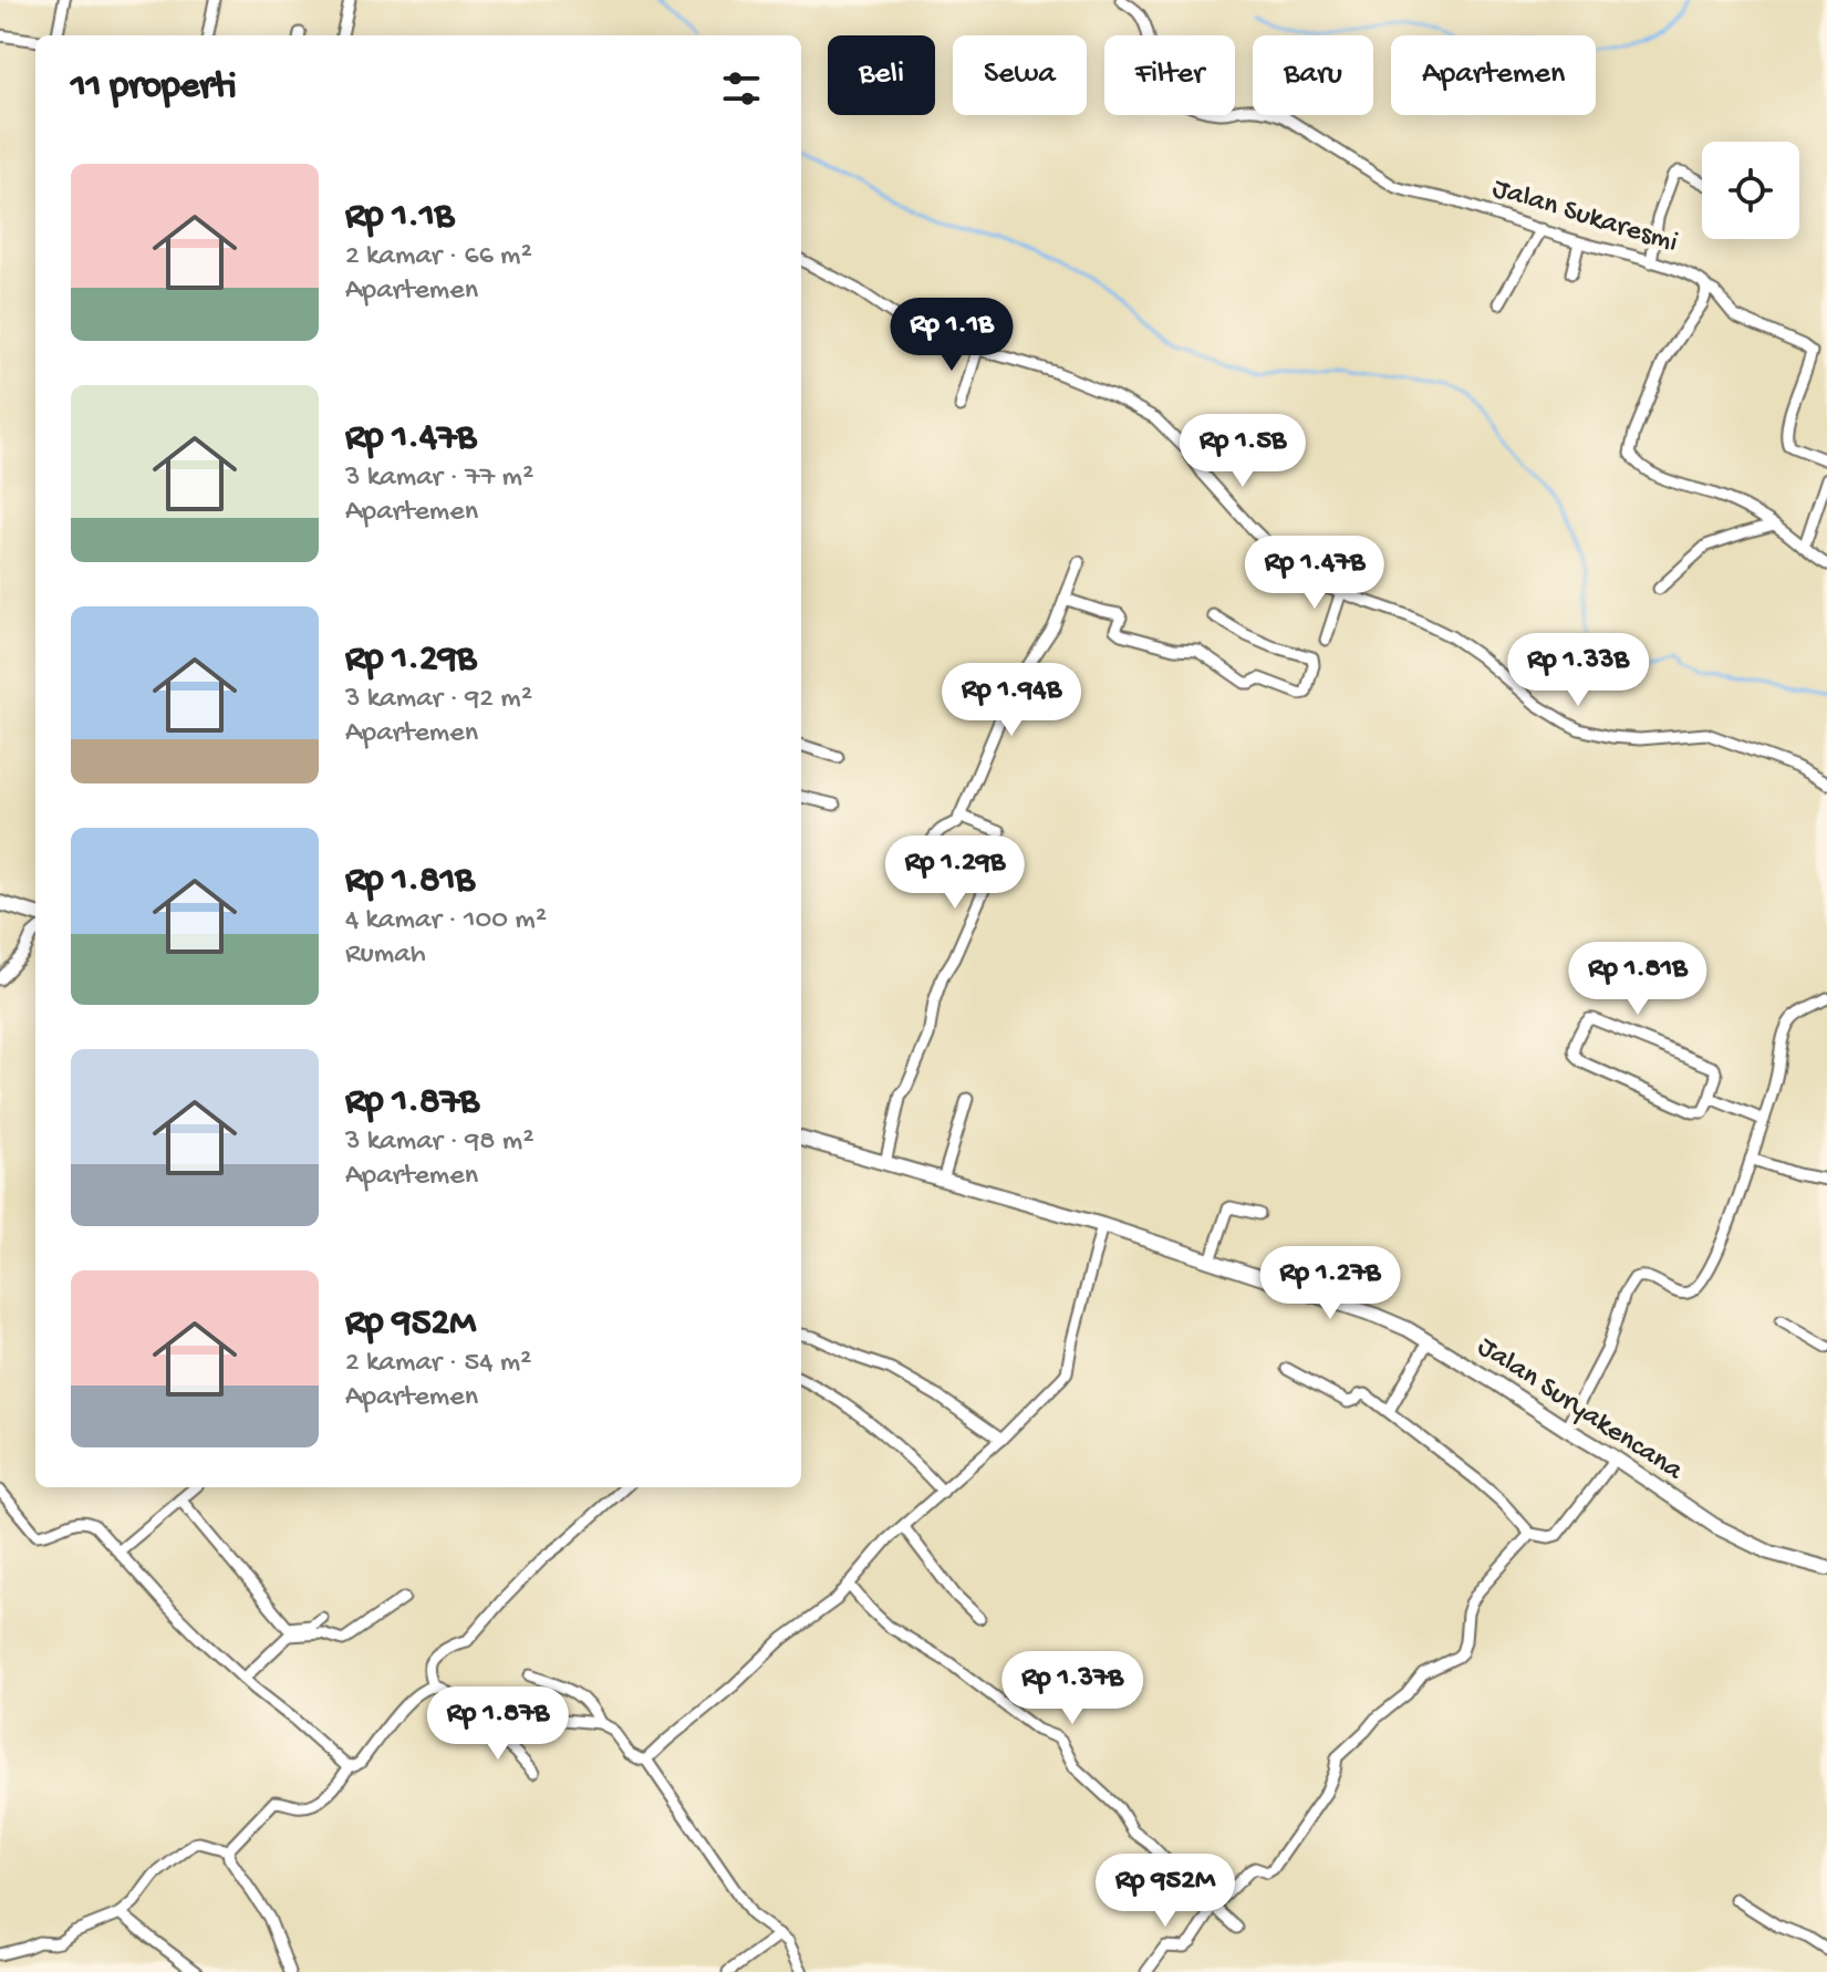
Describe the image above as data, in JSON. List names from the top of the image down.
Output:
{
  "streets": {
    "street": ["Jalan Sukaresmi", "Jalan Suryakencana"]
  },
  "page": {
    "chip": [
      "Beli",
      "Sewa",
      "Filter",
      "Baru",
      "Apartemen"
    ],
    "heading": "11 properti",
    "list": [
      {
        "name": "Rp 1.1B",
        "note": "2 kamar · 66 m² · Apartemen"
      },
      {
        "name": "Rp 1.47B",
        "note": "3 kamar · 77 m² · Apartemen"
      },
      {
        "name": "Rp 1.29B",
        "note": "3 kamar · 92 m² · Apartemen"
      },
      {
        "name": "Rp 1.81B",
        "note": "4 kamar · 100 m² · Rumah"
      },
      {
        "name": "Rp 1.87B",
        "note": "3 kamar · 98 m² · Apartemen"
      },
      {
        "name": "Rp 952M",
        "note": "2 kamar · 54 m² · Apartemen"
      }
    ],
    "price": [
      "Rp 1.1B",
      "Rp 1.5B",
      "Rp 1.47B",
      "Rp 1.33B",
      "Rp 1.94B",
      "Rp 1.29B",
      "Rp 1.81B",
      "Rp 1.27B",
      "Rp 1.37B",
      "Rp 1.87B",
      "Rp 952M"
    ]
  }
}
